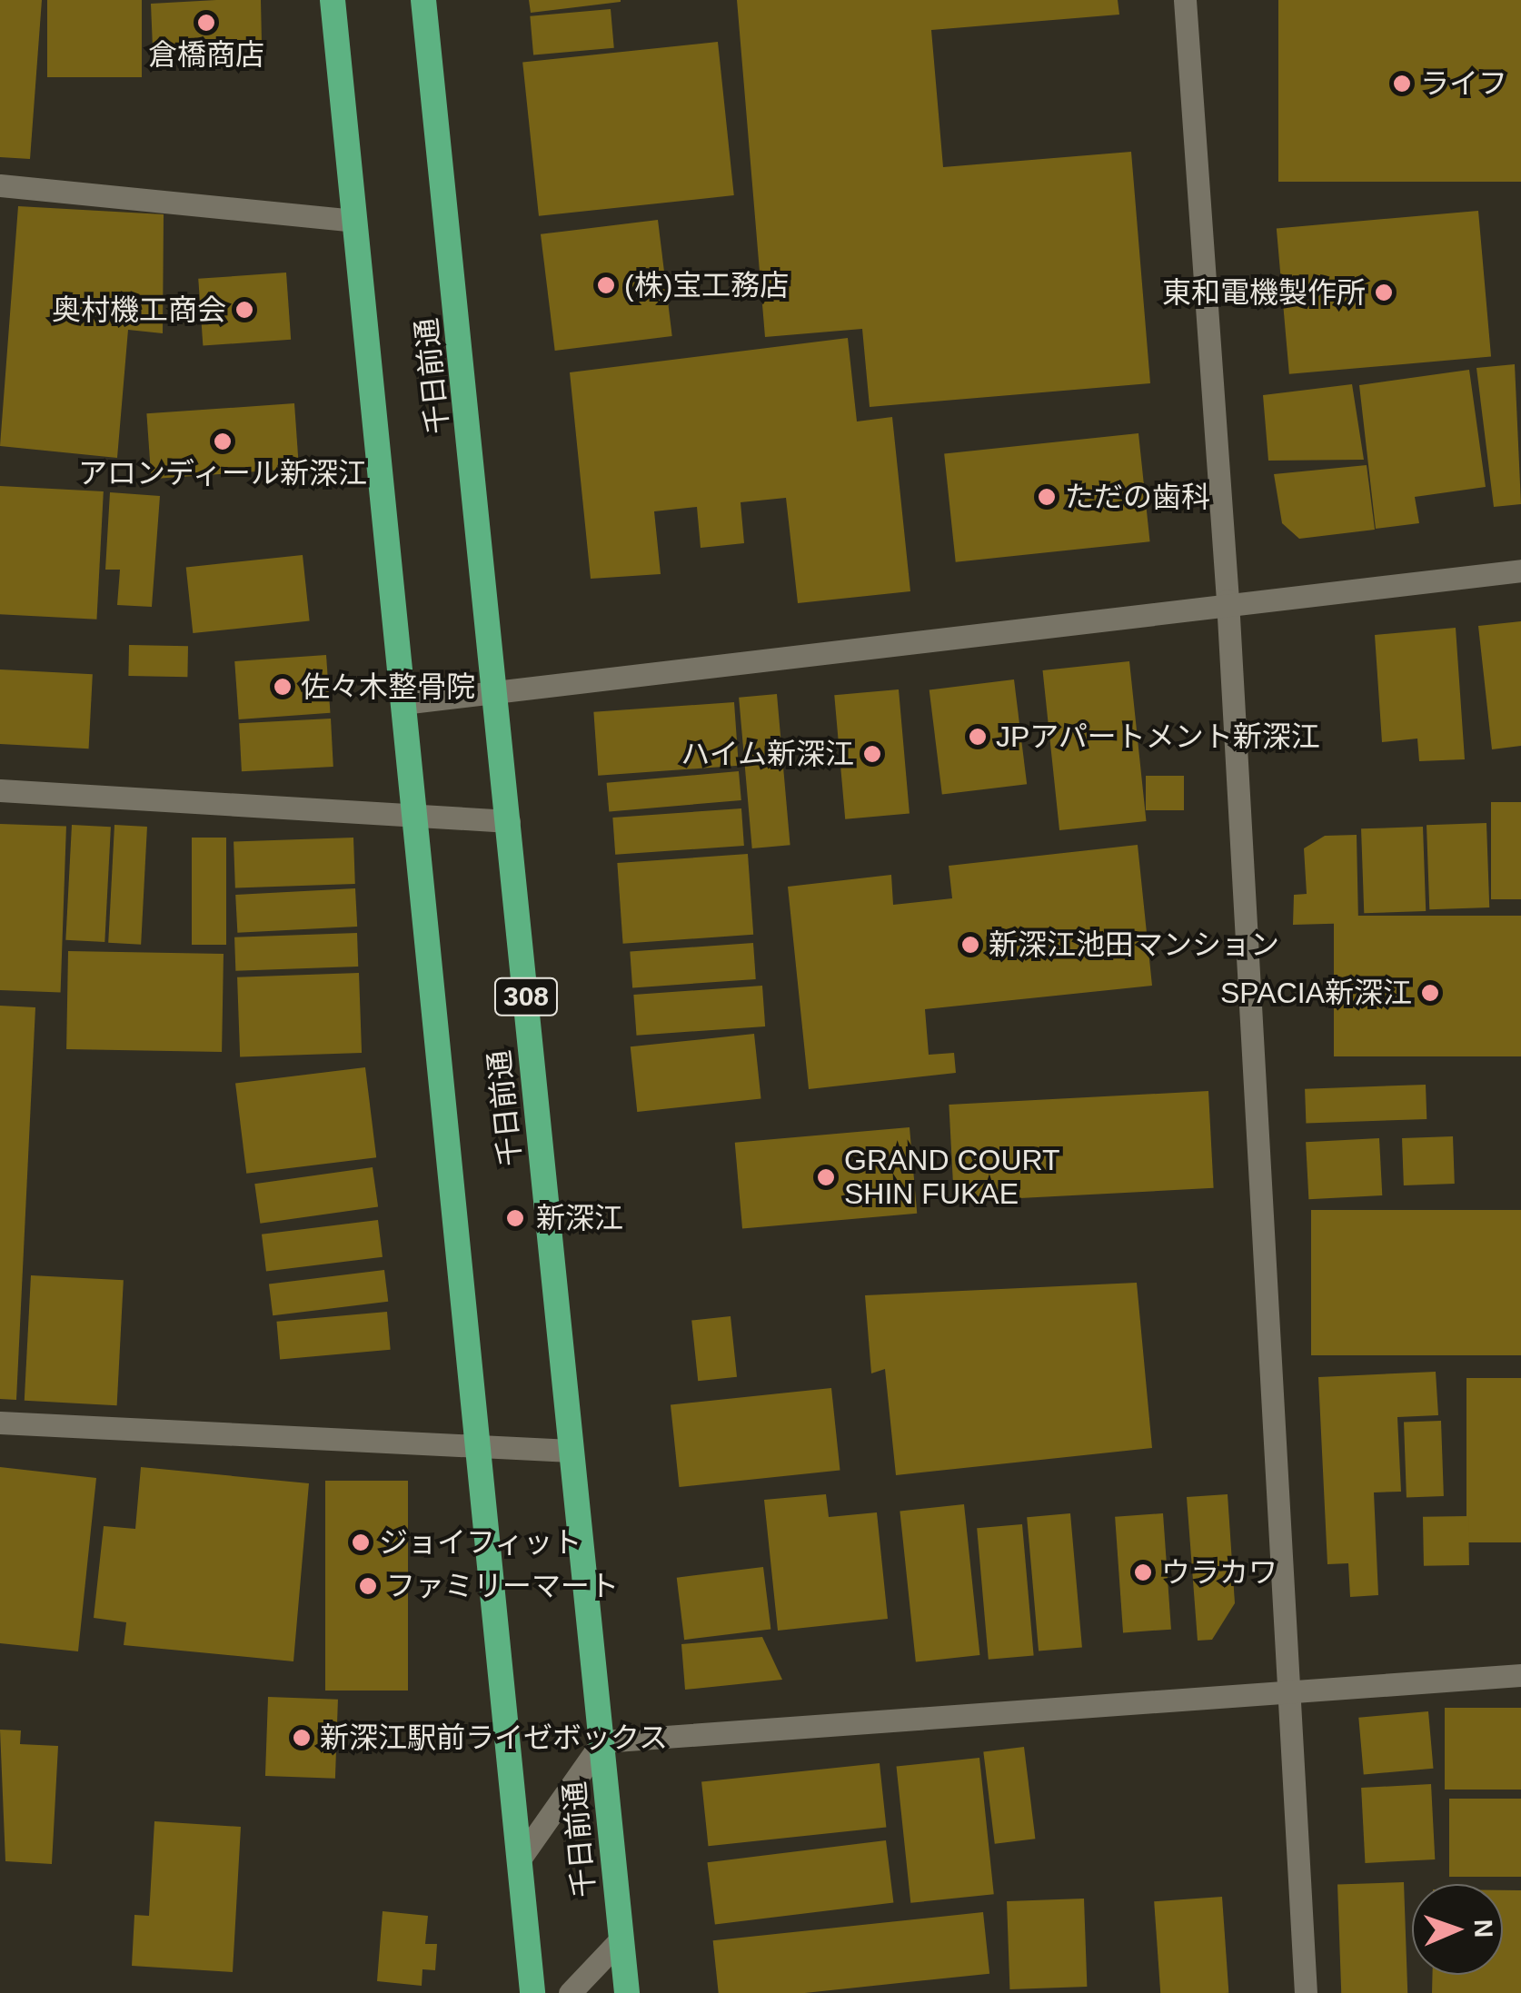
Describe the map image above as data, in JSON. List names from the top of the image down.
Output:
{
  "streets": {
    "highway": ["千日前通", "308"]
  },
  "places": [
    "倉橋商店",
    "ライフ",
    "(株)宝工務店",
    "東和電機製作所",
    "奥村機工商会",
    "アロンディール新深江",
    "ただの歯科",
    "佐々木整骨院",
    "JPアパートメント新深江",
    "ハイム新深江",
    "新深江池田マンション",
    "SPACIA新深江",
    "GRAND COURT SHIN FUKAE",
    "新深江",
    "ジョイフィット",
    "ウラカワ",
    "ファミリーマート",
    "新深江駅前ライゼボックス"
  ],
  "north": "right"
}
